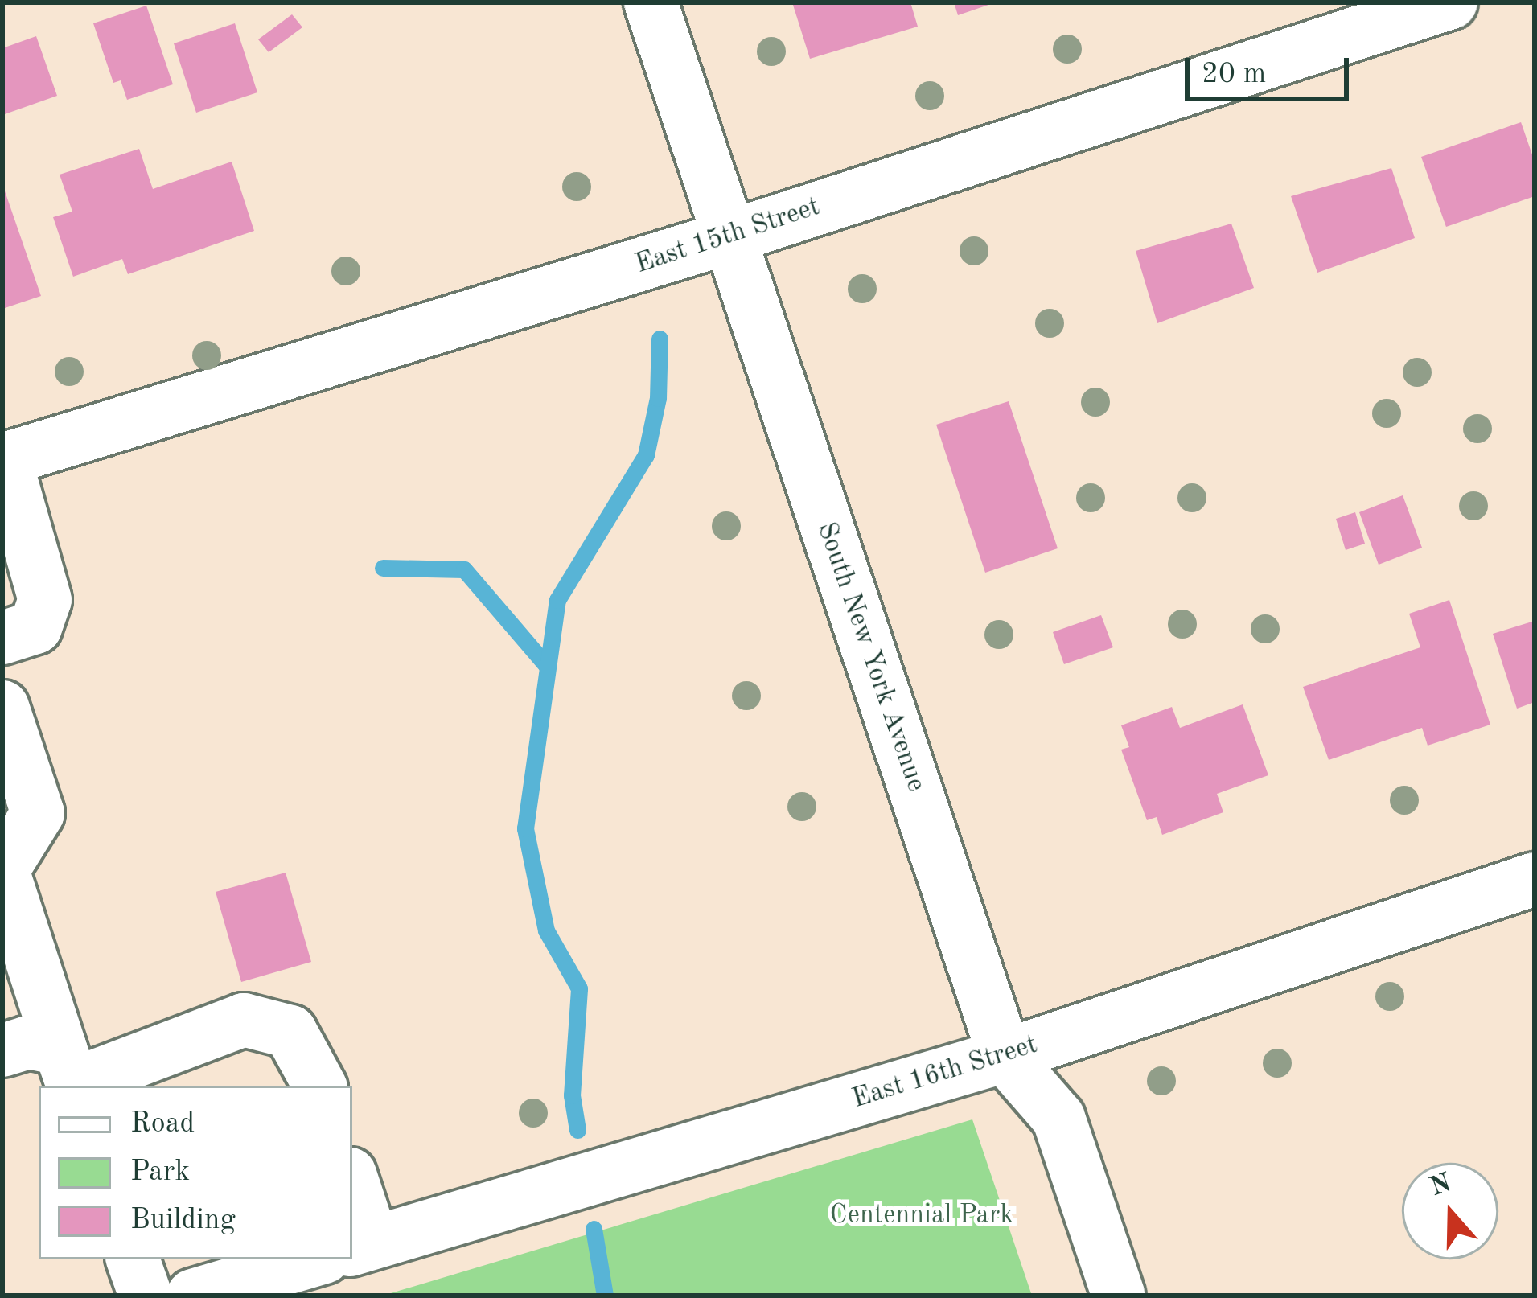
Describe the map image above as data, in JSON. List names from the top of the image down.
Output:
{
  "streets": {
    "street": ["East 15th Street", "South New York Avenue", "East 16th Street"]
  },
  "crossings": [
    ["East 15th Street", "South New York Avenue"],
    ["South New York Avenue", "East 16th Street"]
  ],
  "parks": ["Centennial Park"],
  "legend": ["Road", "Park", "Building"],
  "scale_bar": "20 m",
  "north": "top"
}
